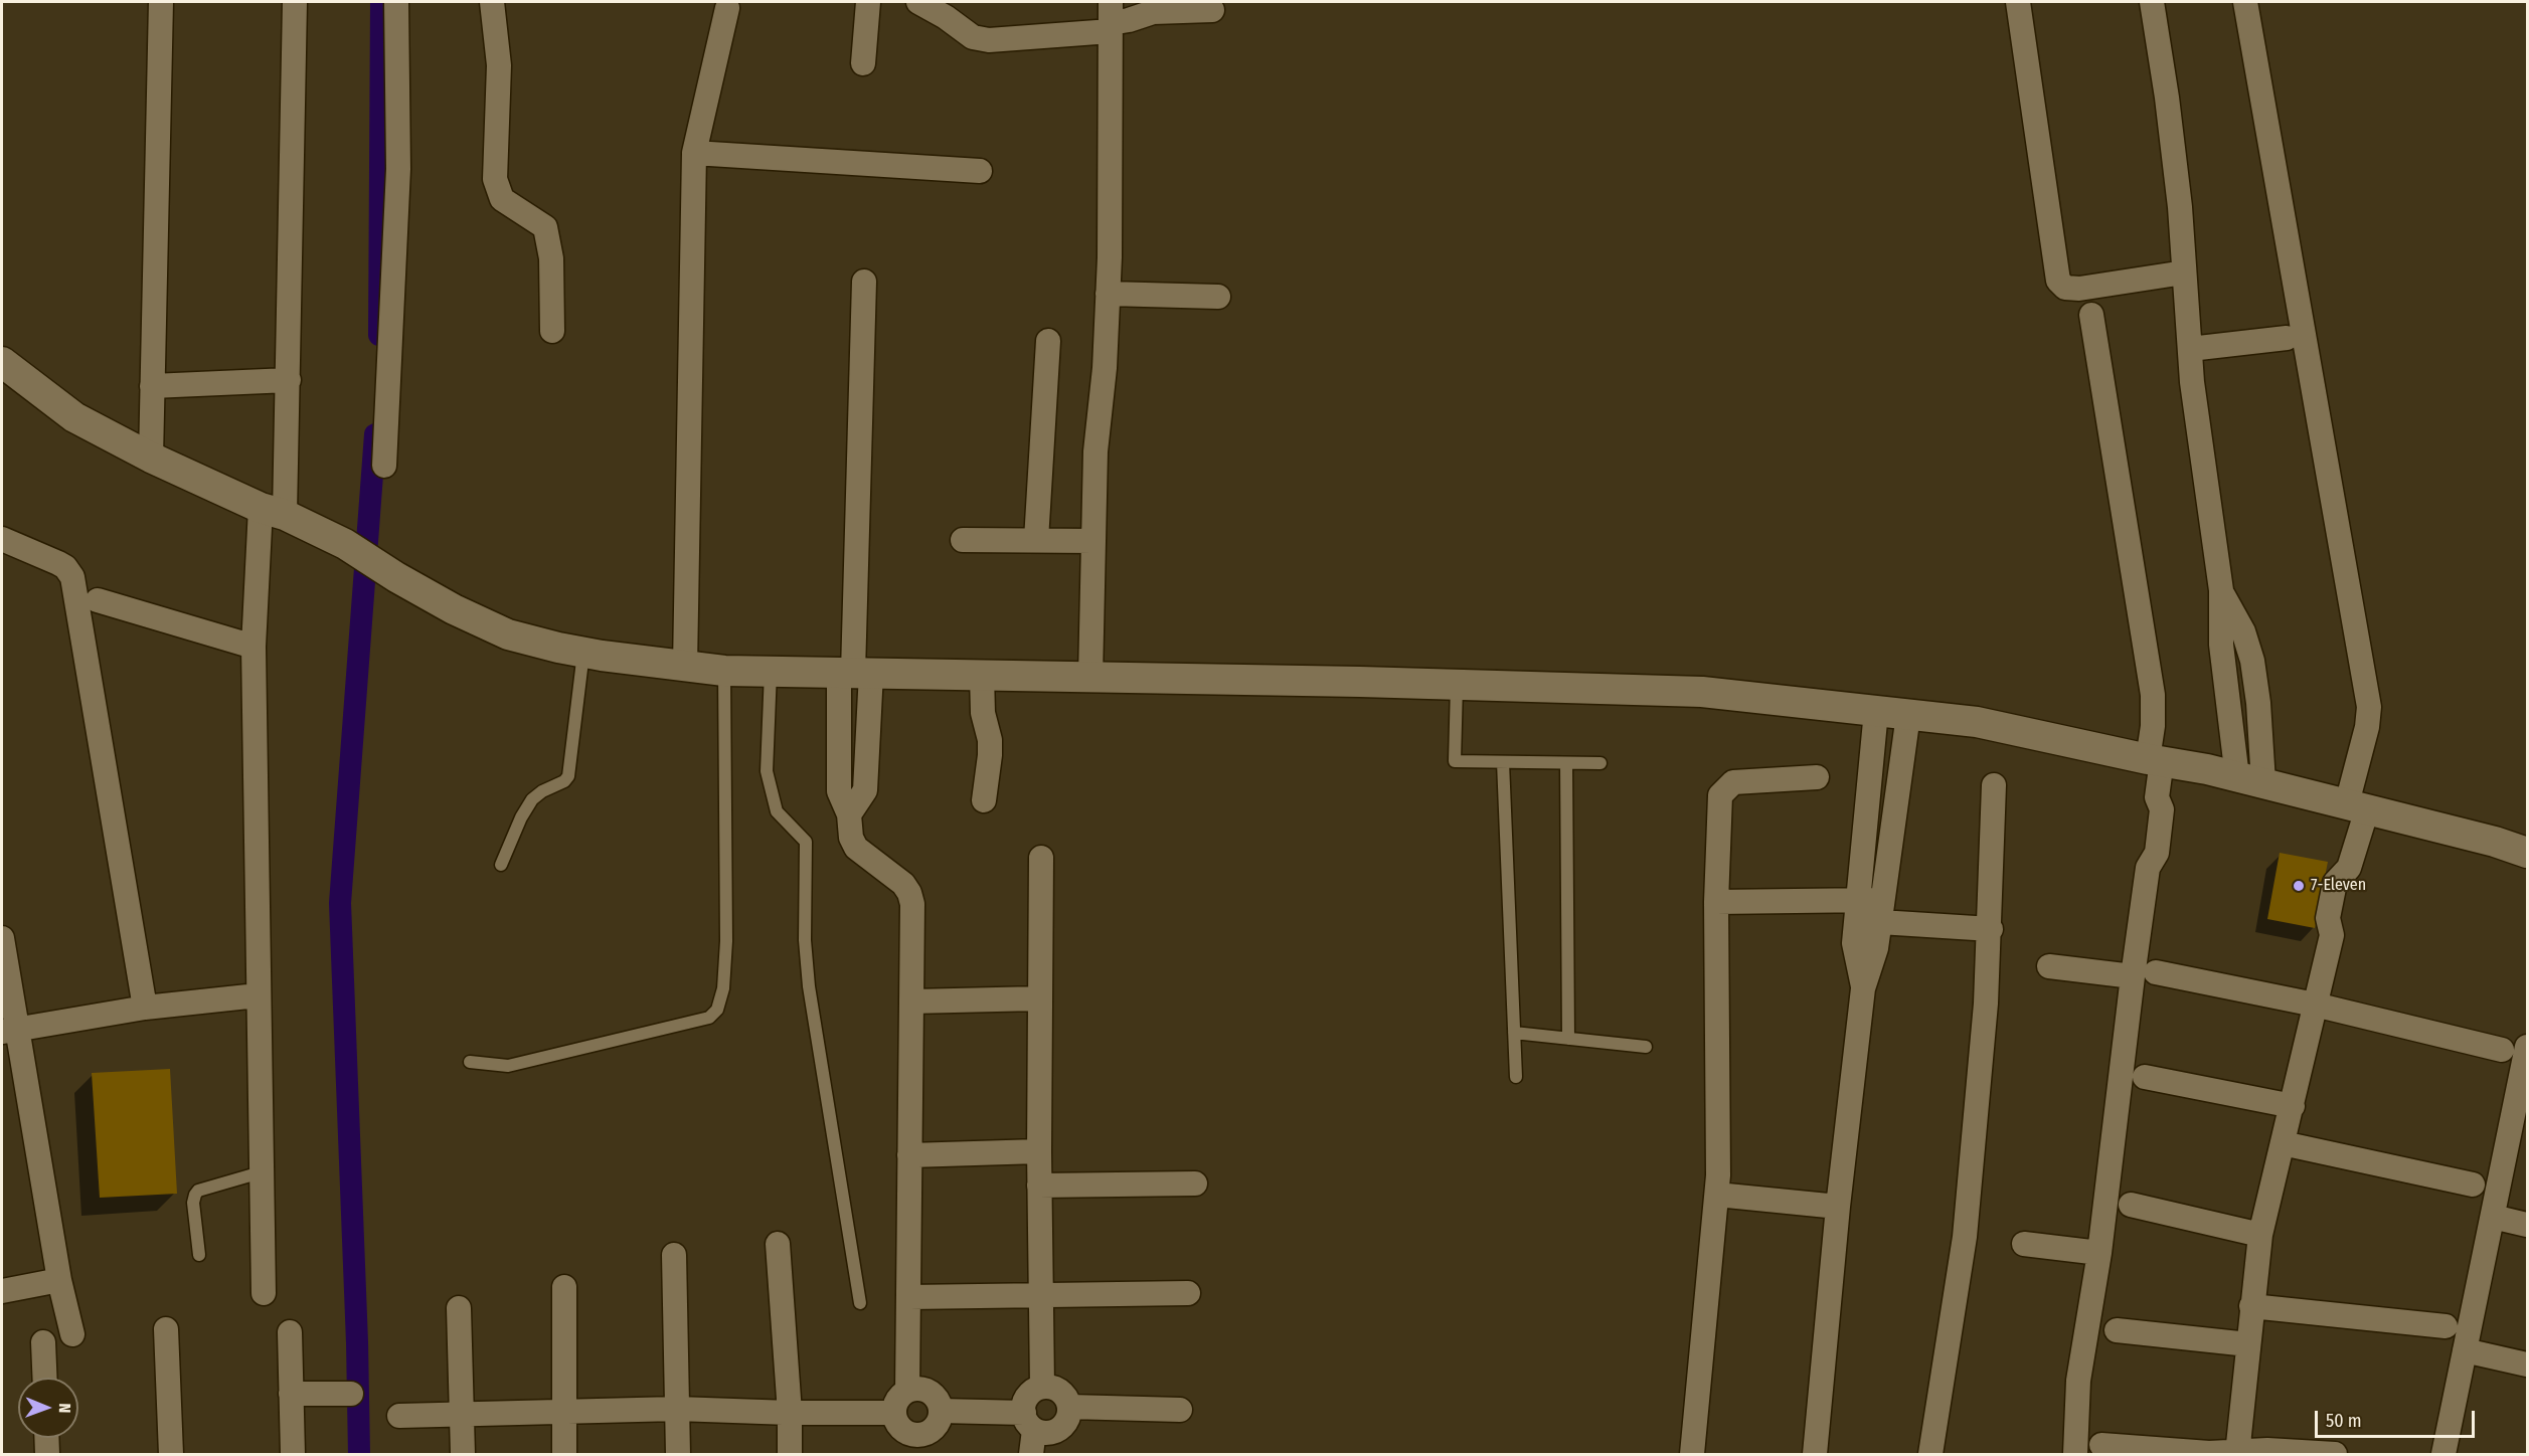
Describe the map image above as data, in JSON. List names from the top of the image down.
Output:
{
  "places": ["7-Eleven"],
  "scale_bar": "50 m",
  "north": "right"
}
